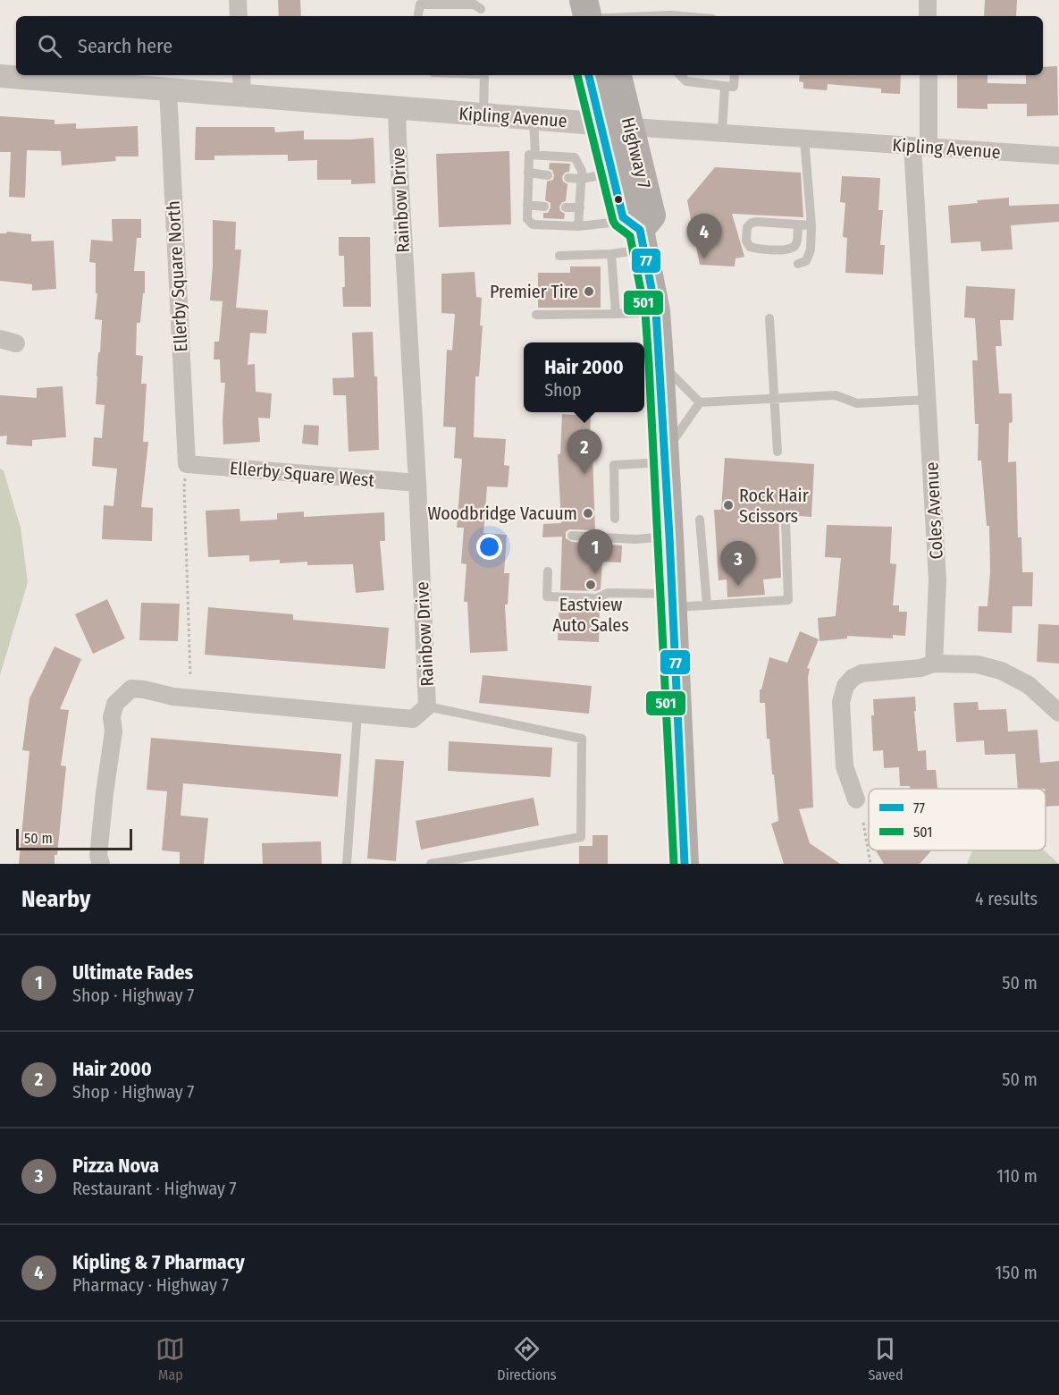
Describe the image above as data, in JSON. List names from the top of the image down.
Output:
{
  "streets": {
    "main road": ["Highway 7"],
    "street": [
      "Kipling Avenue",
      "Rainbow Drive",
      "Ellerby Square North",
      "Ellerby Square West",
      "Coles Avenue"
    ]
  },
  "crossings": [
    ["Kipling Avenue", "Highway 7"],
    ["Kipling Avenue", "Rainbow Drive"],
    ["Kipling Avenue", "Ellerby Square North"],
    ["Kipling Avenue", "Coles Avenue"],
    ["Rainbow Drive", "Ellerby Square West"],
    ["Ellerby Square North", "Ellerby Square West"]
  ],
  "places": [
    "Premier Tire",
    "Rock Hair Scissors",
    "Woodbridge Vacuum",
    "Eastview Auto Sales"
  ],
  "lines": ["transit line 77", "transit line 501"],
  "legend": ["77", "501"],
  "scale_bar": "50 m",
  "page": {
    "search": "Search here",
    "pins": [
      "4",
      "2",
      "1",
      "3"
    ],
    "popup": ["Hair 2000", "Shop"],
    "scale": "50 m",
    "heading": ["Nearby", "4 results"],
    "list": [
      {
        "mark": "1",
        "name": "Ultimate Fades",
        "note": "Shop · Highway 7",
        "value": "50 m"
      },
      {
        "mark": "2",
        "name": "Hair 2000",
        "note": "Shop · Highway 7",
        "value": "50 m"
      },
      {
        "mark": "3",
        "name": "Pizza Nova",
        "note": "Restaurant · Highway 7",
        "value": "110 m"
      },
      {
        "mark": "4",
        "name": "Kipling & 7 Pharmacy",
        "note": "Pharmacy · Highway 7",
        "value": "150 m"
      }
    ],
    "nav": ["Map", "Directions", "Saved"]
  }
}
